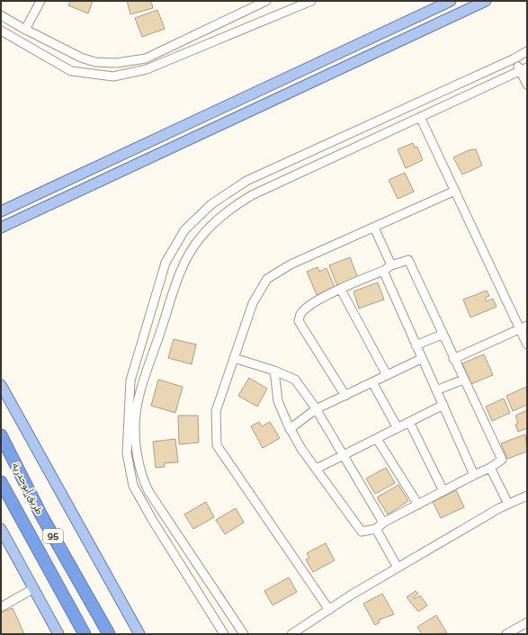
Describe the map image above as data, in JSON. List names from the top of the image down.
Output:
{
  "streets": {
    "highway": ["طريق أبوحدرية", "95"]
  }
}
